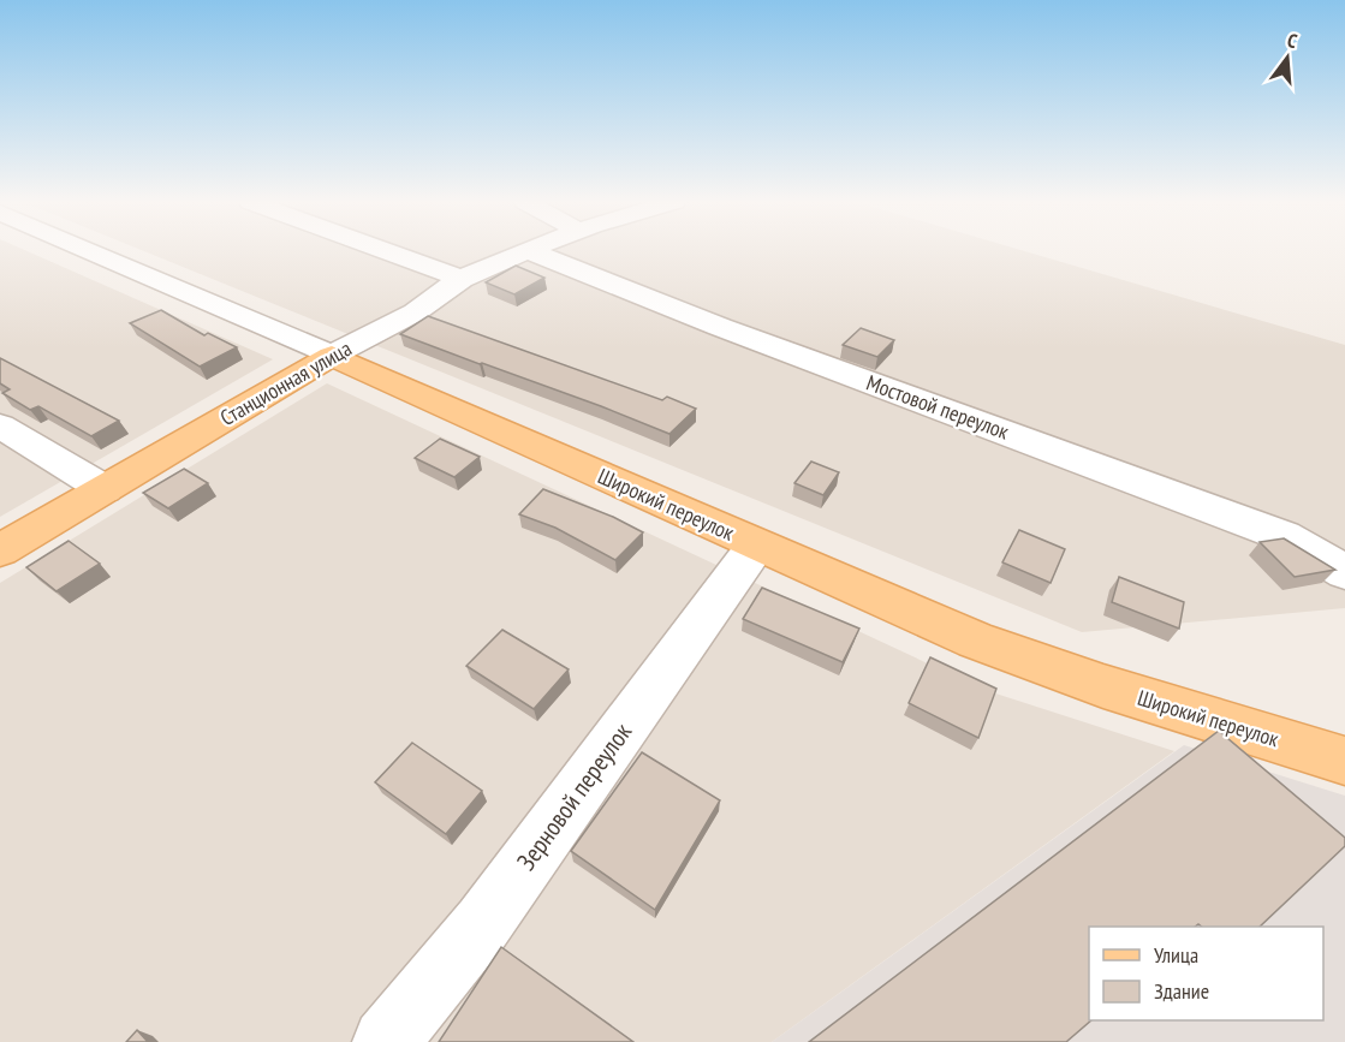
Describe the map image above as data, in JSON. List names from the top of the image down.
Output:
{
  "streets": {
    "main road": ["Станционная улица", "Широкий переулок"],
    "street": ["Мостовой переулок", "Зерновой переулок"]
  },
  "crossings": [
    ["Станционная улица", "Широкий переулок"],
    ["Широкий переулок", "Зерновой переулок"]
  ],
  "legend": ["Улица", "Здание"],
  "north": "top"
}
